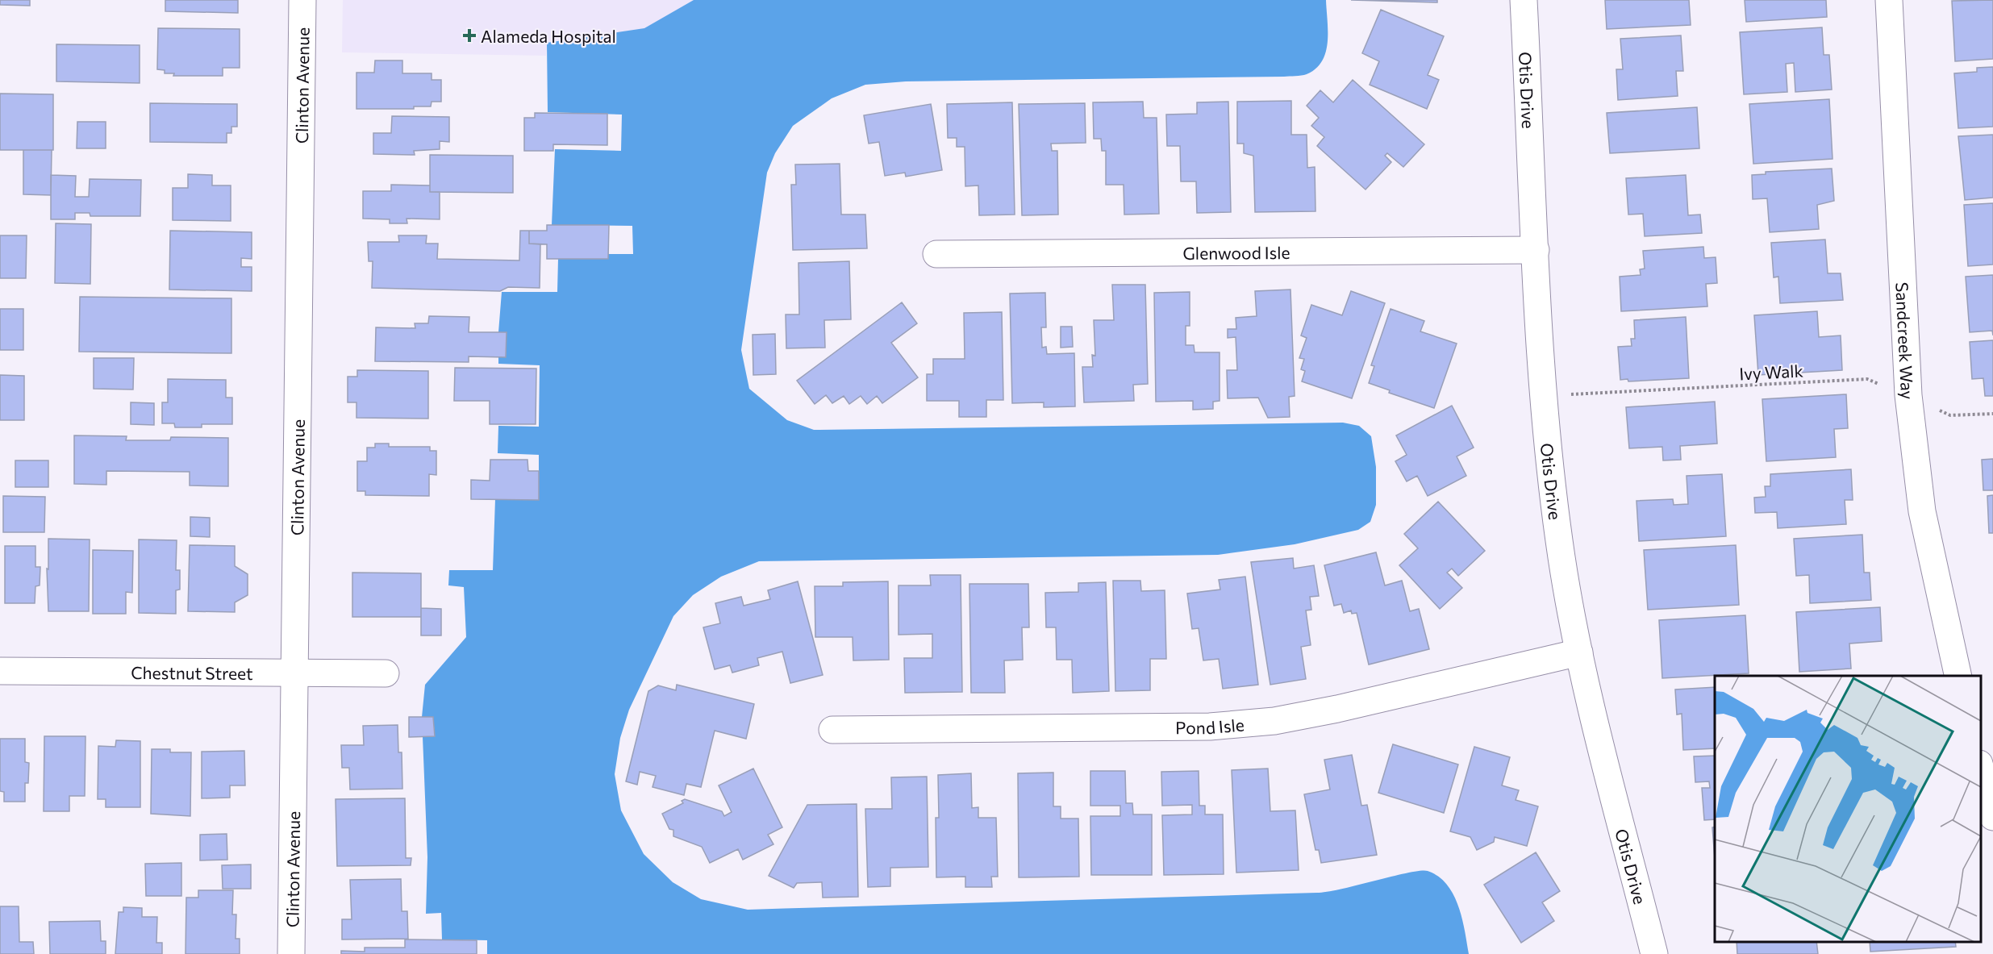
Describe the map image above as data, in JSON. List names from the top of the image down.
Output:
{
  "streets": {
    "street": [
      "Clinton Avenue",
      "Otis Drive",
      "Glenwood Isle",
      "Sandcreek Way",
      "Chestnut Street",
      "Pond Isle"
    ],
    "path": ["Ivy Walk"]
  },
  "crossings": [
    ["Clinton Avenue", "Chestnut Street"],
    ["Otis Drive", "Glenwood Isle"],
    ["Otis Drive", "Ivy Walk"],
    ["Otis Drive", "Pond Isle"],
    ["Sandcreek Way", "Ivy Walk"]
  ],
  "places": {
    "health": ["Alameda Hospital"]
  }
}
